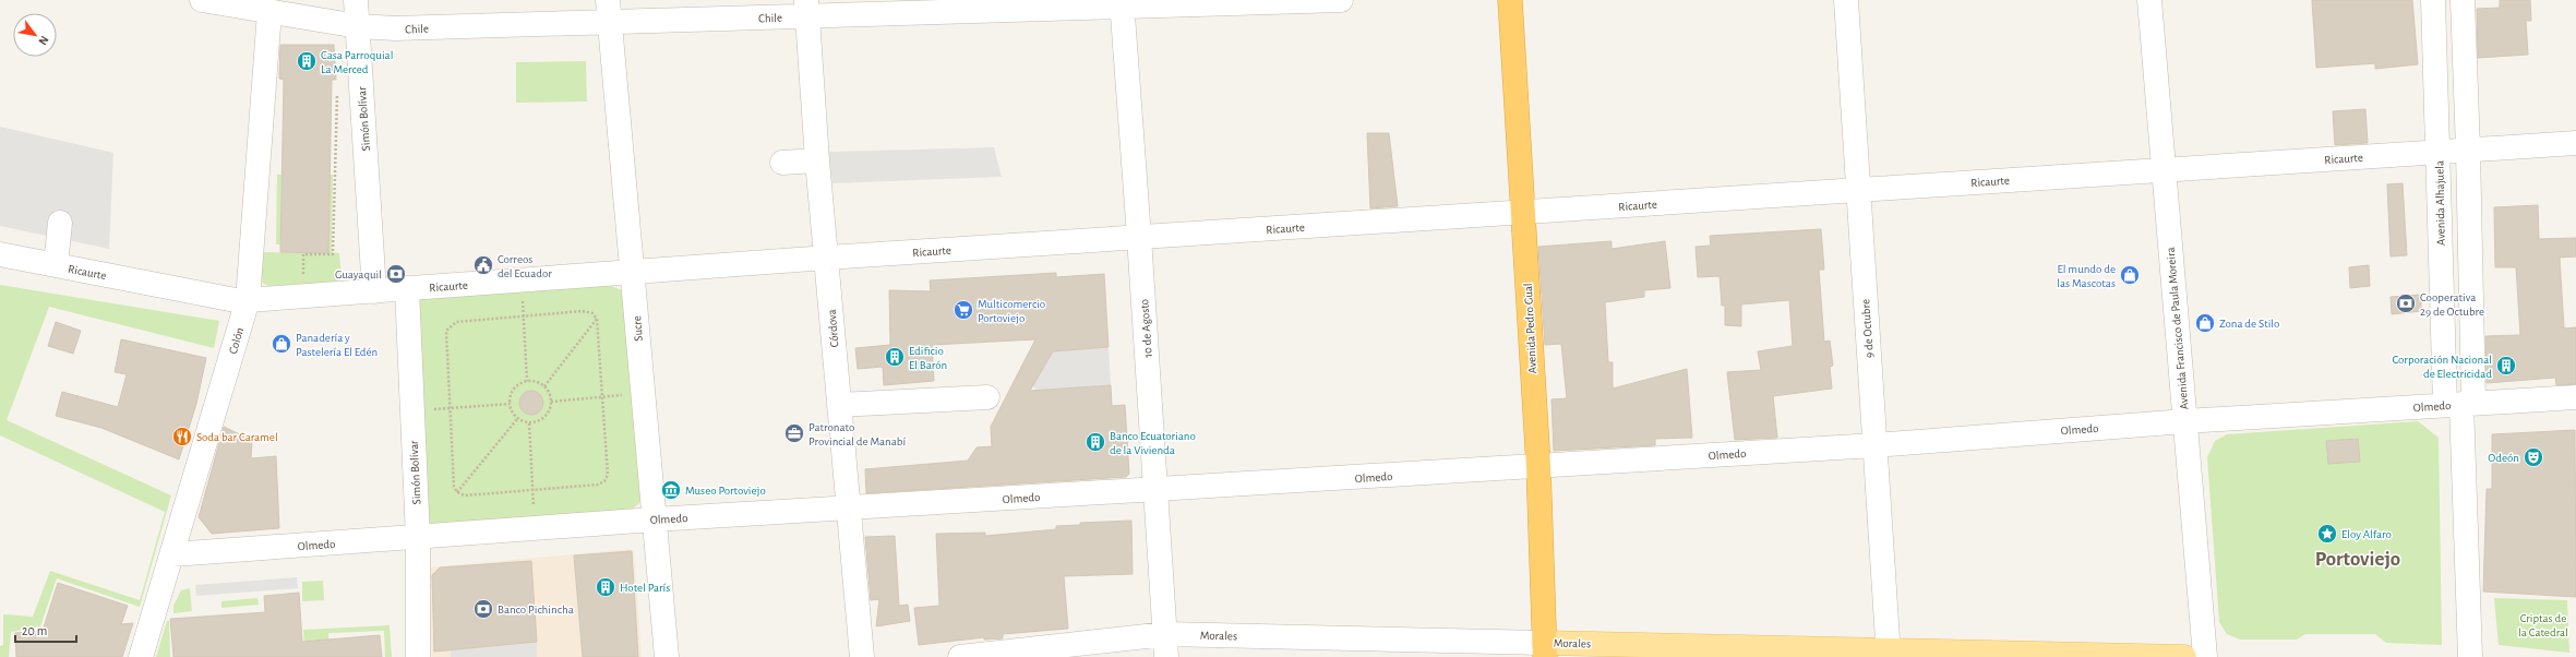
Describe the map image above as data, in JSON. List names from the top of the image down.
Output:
{
  "streets": {
    "highway": ["Avenida Pedro Gual"],
    "main road": ["Morales"],
    "street": [
      "Chile",
      "Simón Bolívar",
      "Ricaurte",
      "Avenida Alhajuela",
      "Sucre",
      "Córdova",
      "10 de Agosto",
      "9 de Octubre",
      "Avenida Francisco de Paula Moreira",
      "Colón",
      "Olmedo"
    ]
  },
  "crossings": [
    ["Chile", "Simón Bolívar"],
    ["Chile", "Sucre"],
    ["Chile", "Córdova"],
    ["Chile", "10 de Agosto"],
    ["Chile", "Colón"],
    ["Simón Bolívar", "Ricaurte"],
    ["Simón Bolívar", "Olmedo"],
    ["Ricaurte", "Avenida Alhajuela"],
    ["Ricaurte", "Sucre"],
    ["Ricaurte", "Córdova"],
    ["Ricaurte", "10 de Agosto"],
    ["Ricaurte", "Avenida Pedro Gual"],
    ["Ricaurte", "9 de Octubre"],
    ["Ricaurte", "Avenida Francisco de Paula Moreira"],
    ["Ricaurte", "Colón"],
    ["Avenida Alhajuela", "Olmedo"],
    ["Sucre", "Olmedo"],
    ["Córdova", "Olmedo"],
    ["10 de Agosto", "Olmedo"],
    ["10 de Agosto", "Morales"],
    ["Avenida Pedro Gual", "Olmedo"],
    ["Avenida Pedro Gual", "Morales"],
    ["9 de Octubre", "Olmedo"],
    ["9 de Octubre", "Morales"],
    ["Avenida Francisco de Paula Moreira", "Olmedo"],
    ["Colón", "Olmedo"]
  ],
  "districts": ["Portoviejo"],
  "parks": ["Criptas de la Catedral"],
  "places": {
    "building": [
      "Casa Parroquial La Merced",
      "Edificio El Barón",
      "Corporación Nacional de Electricidad",
      "Banco Ecuatoriano de la Vivienda",
      "Hotel París"
    ],
    "public building": ["Correos del Ecuador"],
    "bank": ["Guayaquil", "Cooperativa 29 de Octubre", "Banco Pichincha"],
    "shop": ["El mundo de las Mascotas", "Zona de Stilo", "Panadería y Pastelería El Edén"],
    "supermarket": ["Multicomercio Portoviejo"],
    "office": ["Patronato Provincial de Manabí"],
    "restaurant": ["Soda bar Caramel"],
    "theatre": ["Odeón"],
    "museum": ["Museo Portoviejo"],
    "place": ["Eloy Alfaro"]
  },
  "scale_bar": "20 m",
  "north": "bottom right"
}
